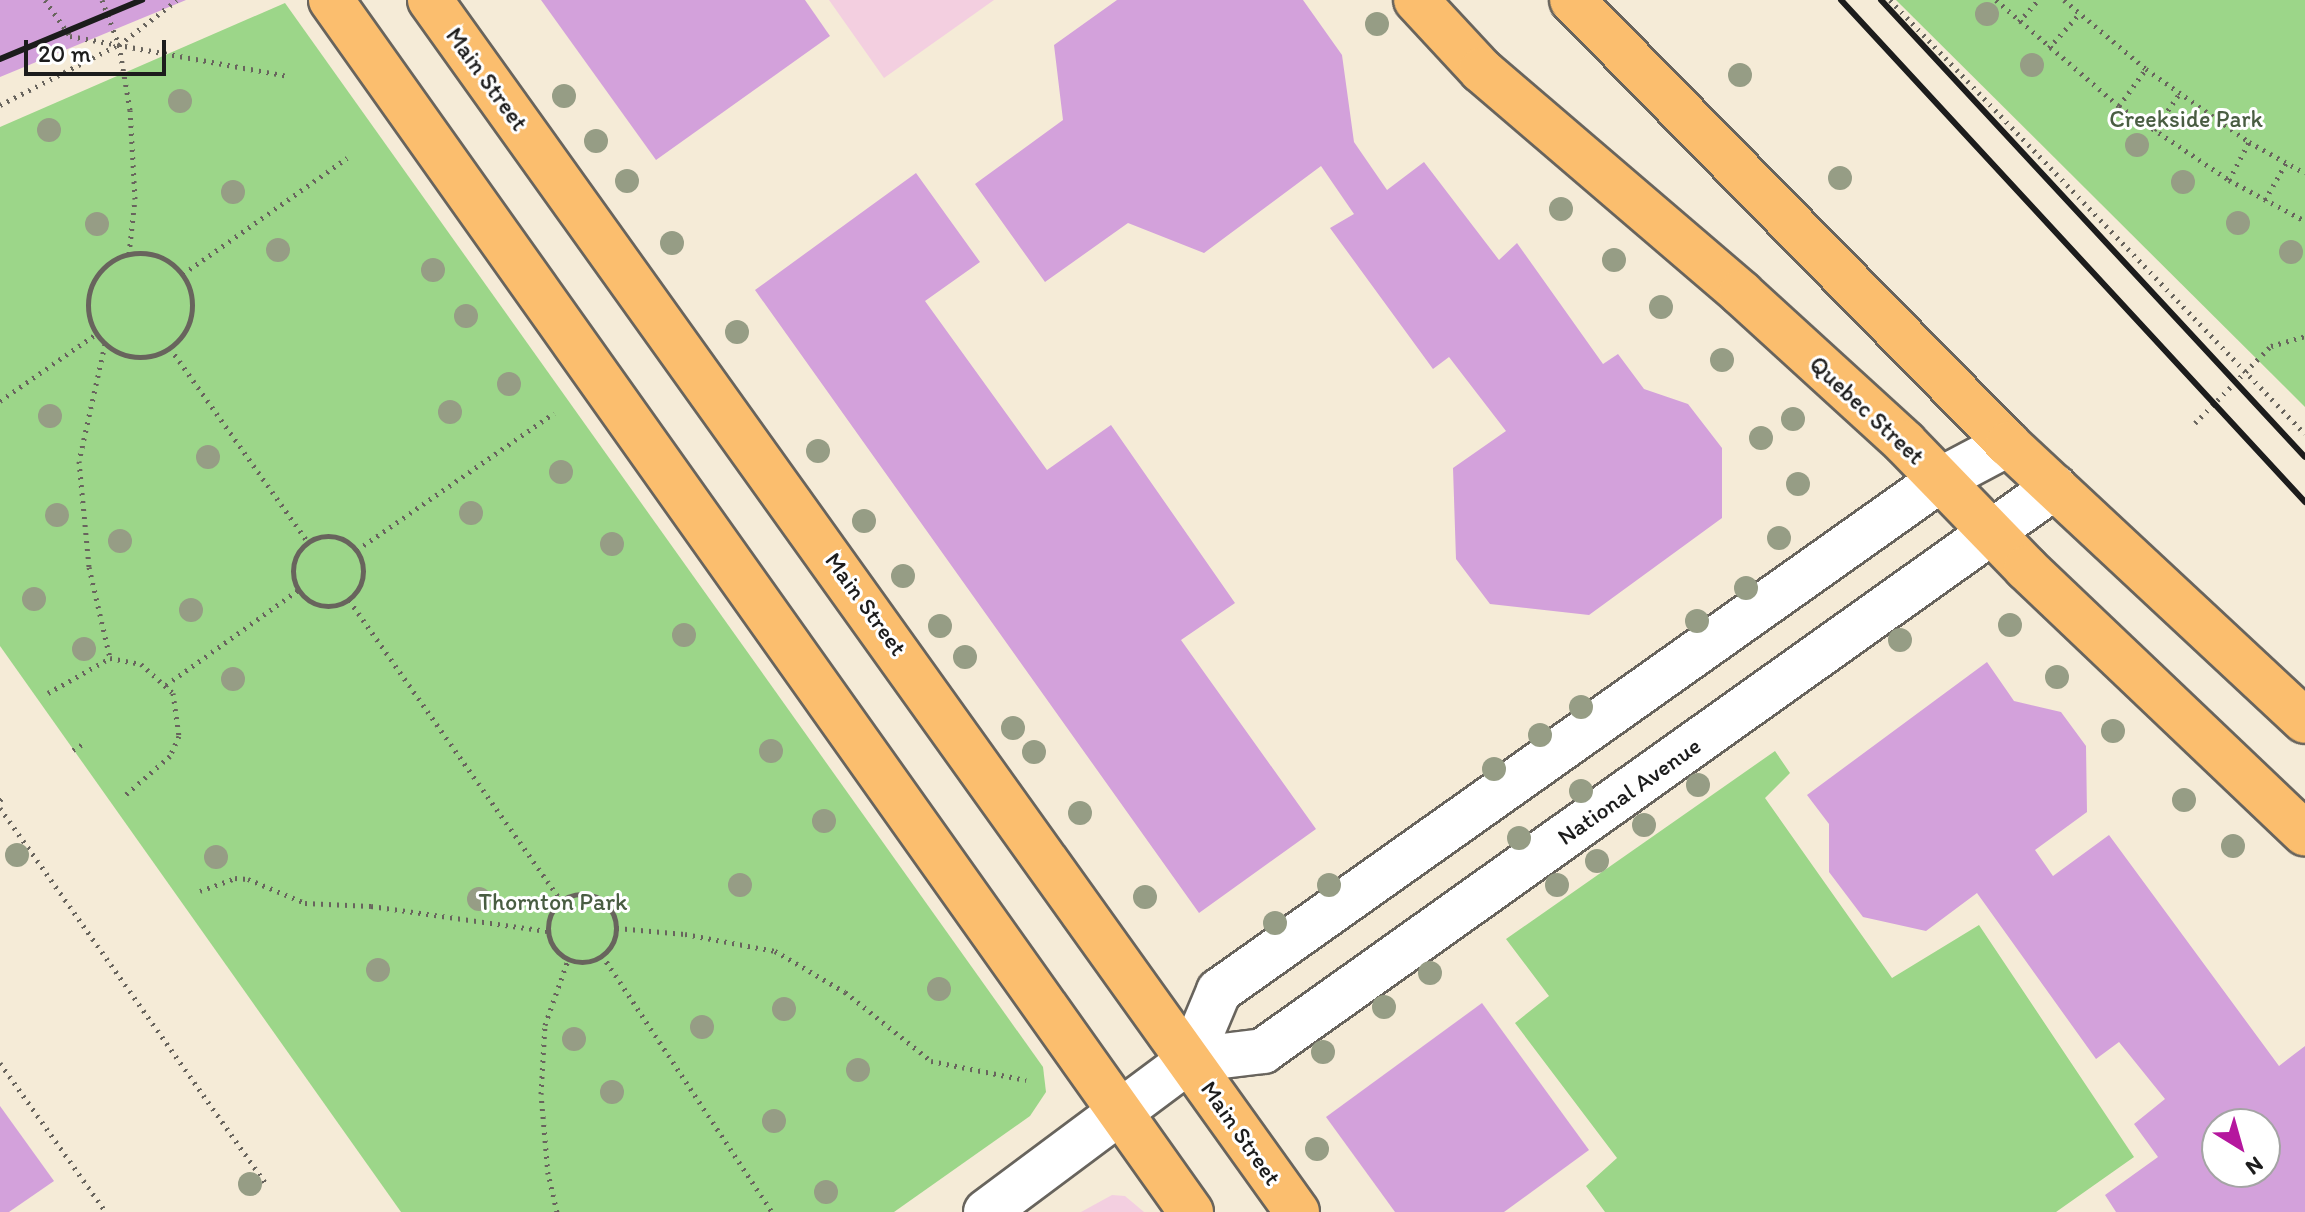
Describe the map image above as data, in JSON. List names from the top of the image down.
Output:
{
  "streets": {
    "main road": ["Main Street", "Quebec Street"],
    "street": ["National Avenue"]
  },
  "crossings": [
    ["Main Street", "National Avenue"],
    ["Quebec Street", "National Avenue"]
  ],
  "parks": ["Creekside Park", "Thornton Park"],
  "scale_bar": "20 m",
  "north": "bottom right"
}
